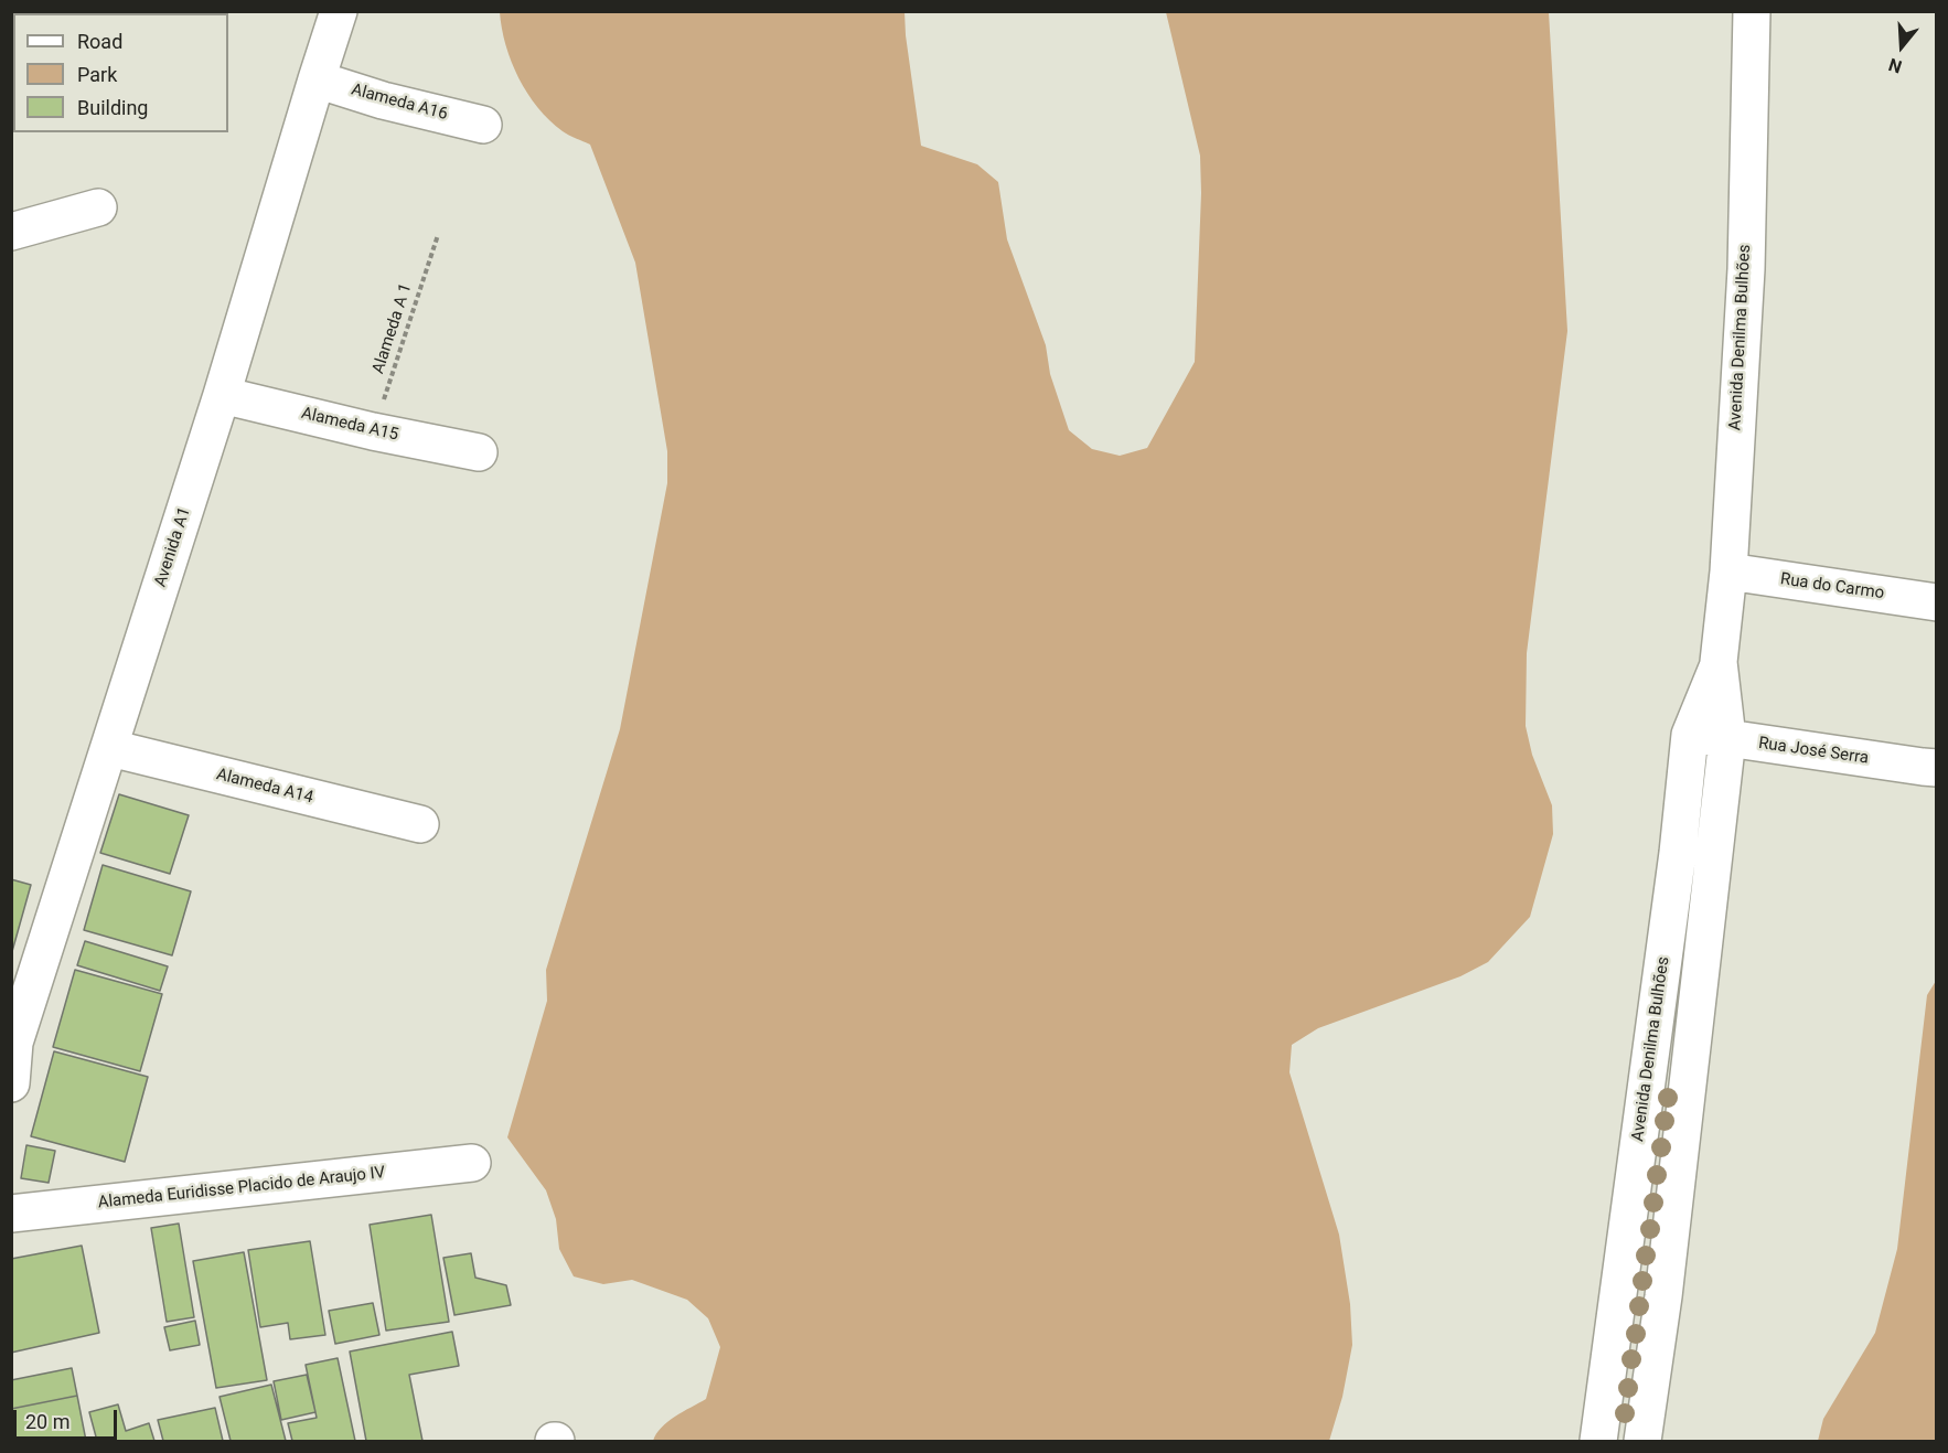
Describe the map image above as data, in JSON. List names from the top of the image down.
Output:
{
  "streets": {
    "street": [
      "Alameda A16",
      "Avenida Denilma Bulhões",
      "Alameda A15",
      "Avenida A1",
      "Rua do Carmo",
      "Rua José Serra",
      "Alameda A14",
      "Alameda Euridisse Placido de Araujo IV"
    ],
    "path": ["Alameda A 1"]
  },
  "crossings": [
    ["Alameda A16", "Avenida A1"],
    ["Alameda A 1", "Alameda A15"],
    ["Avenida Denilma Bulhões", "Rua do Carmo"],
    ["Avenida Denilma Bulhões", "Rua José Serra"],
    ["Alameda A15", "Avenida A1"],
    ["Avenida A1", "Alameda A14"]
  ],
  "legend": ["Road", "Park", "Building"],
  "scale_bar": "20 m",
  "north": "bottom"
}
